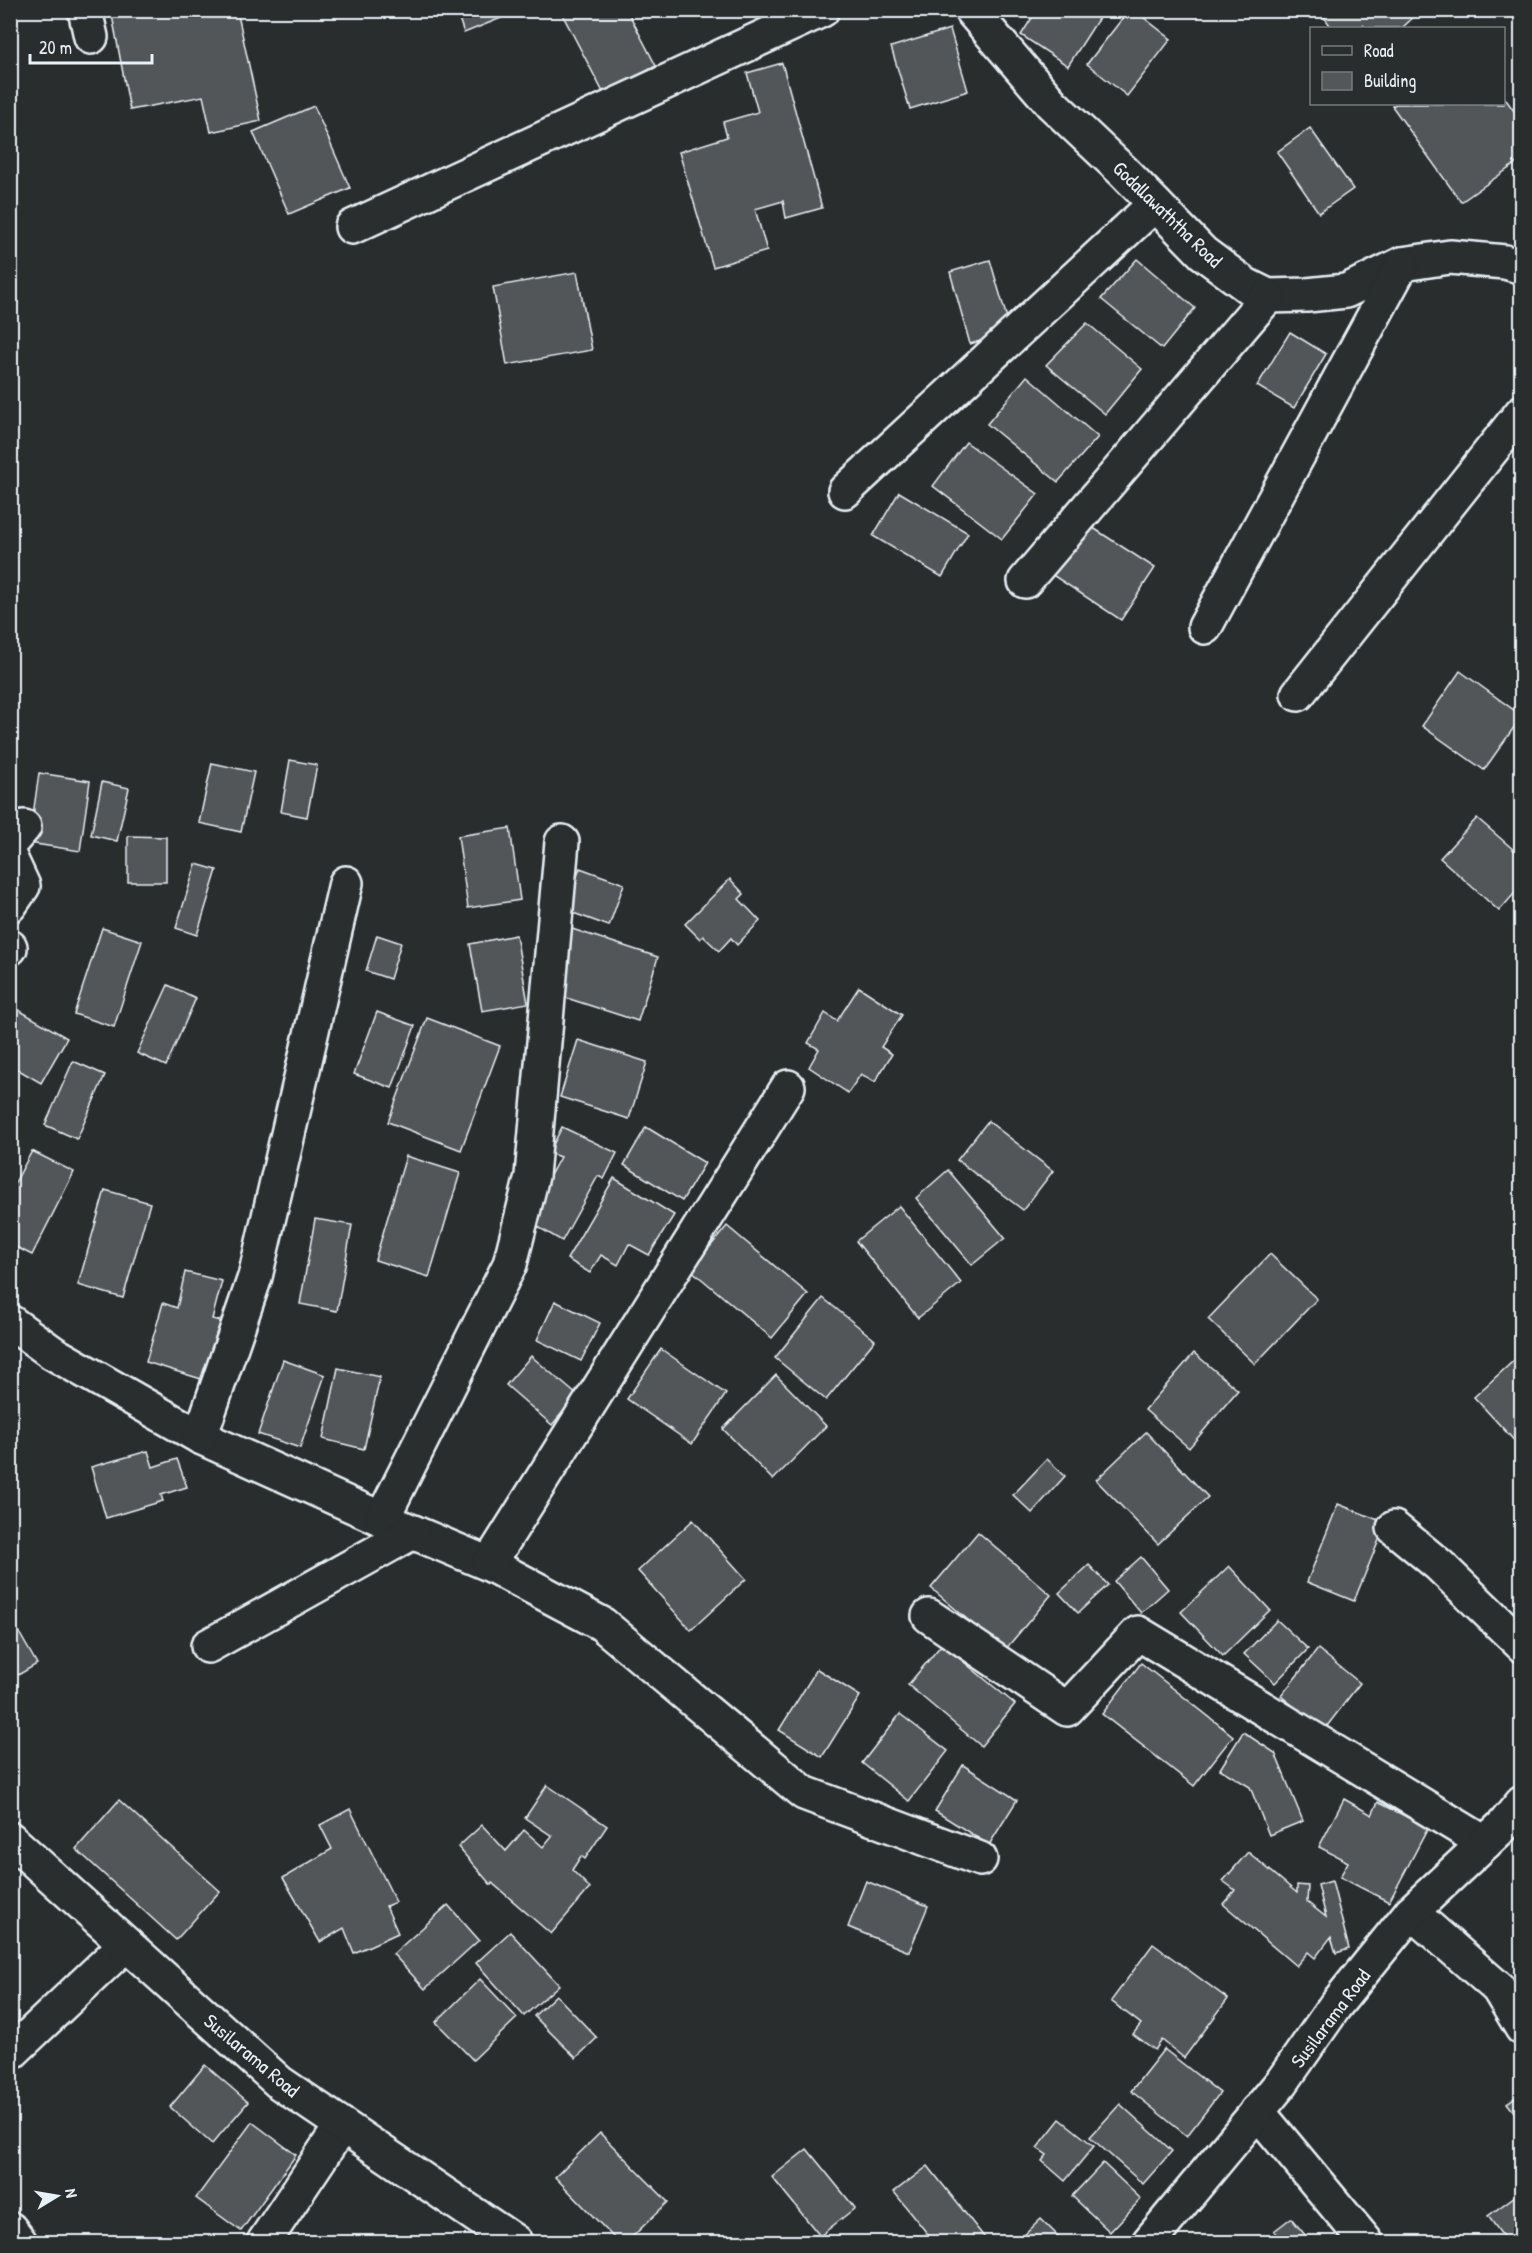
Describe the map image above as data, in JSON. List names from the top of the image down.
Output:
{
  "streets": {
    "street": ["Godallawaththa Road", "Susilarama Road"]
  },
  "legend": ["Road", "Building"],
  "scale_bar": "20 m",
  "north": "right"
}
